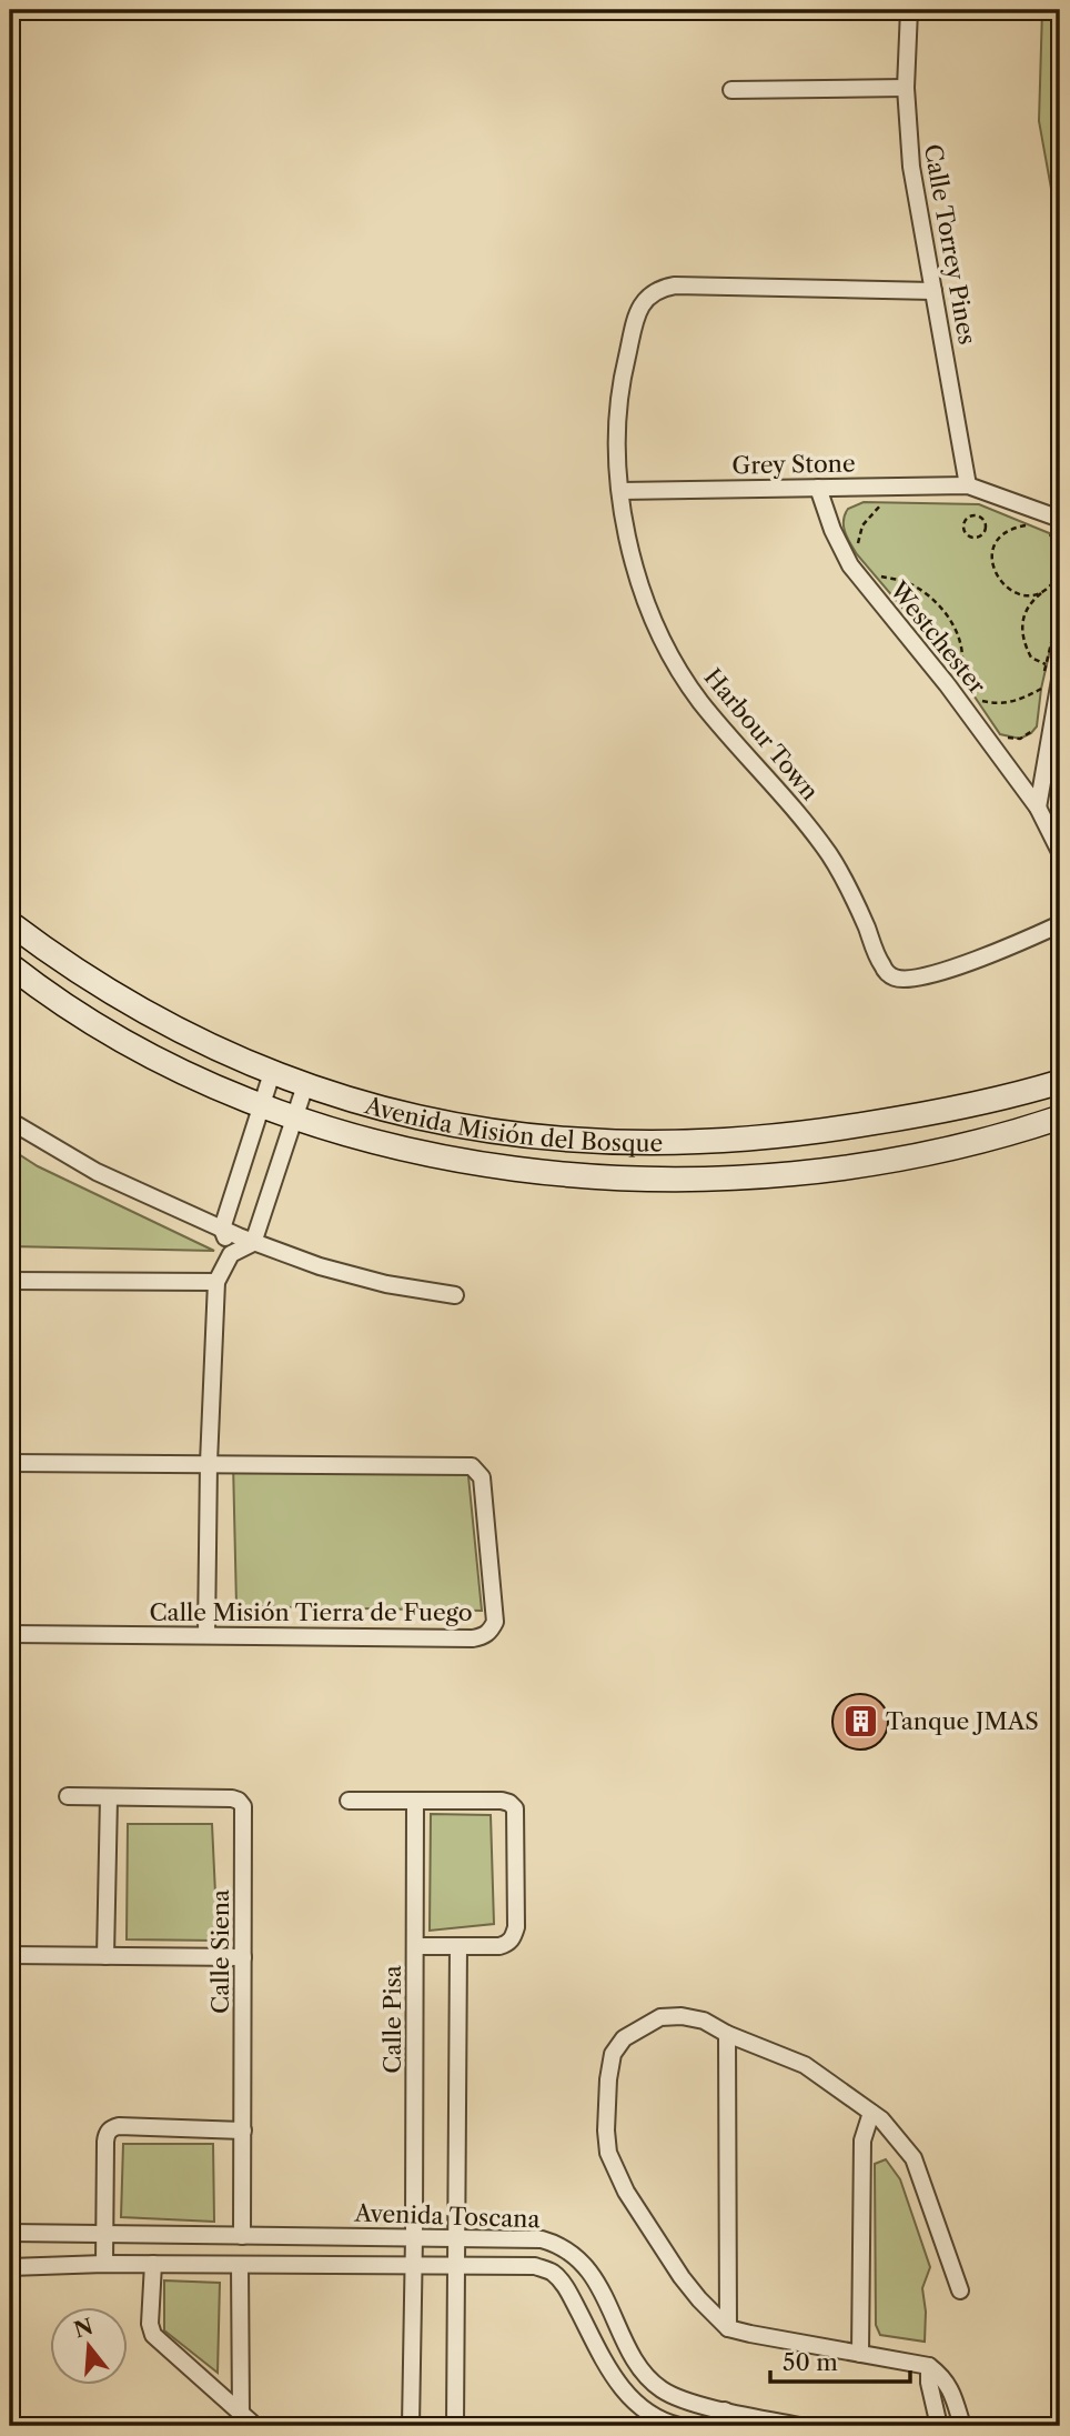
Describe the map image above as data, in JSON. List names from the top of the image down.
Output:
{
  "streets": {
    "main road": ["Avenida Misión del Bosque"],
    "street": [
      "Calle Torrey Pines",
      "Grey Stone",
      "Westchester",
      "Harbour Town",
      "Calle Misión Tierra de Fuego",
      "Calle Siena",
      "Calle Pisa",
      "Avenida Toscana"
    ]
  },
  "crossings": [
    ["Calle Torrey Pines", "Grey Stone"],
    ["Calle Torrey Pines", "Harbour Town"],
    ["Grey Stone", "Westchester"],
    ["Grey Stone", "Harbour Town"],
    ["Calle Siena", "Avenida Toscana"],
    ["Calle Pisa", "Avenida Toscana"]
  ],
  "places": {
    "building": ["Tanque JMAS"]
  },
  "scale_bar": "50 m",
  "north": "top"
}
